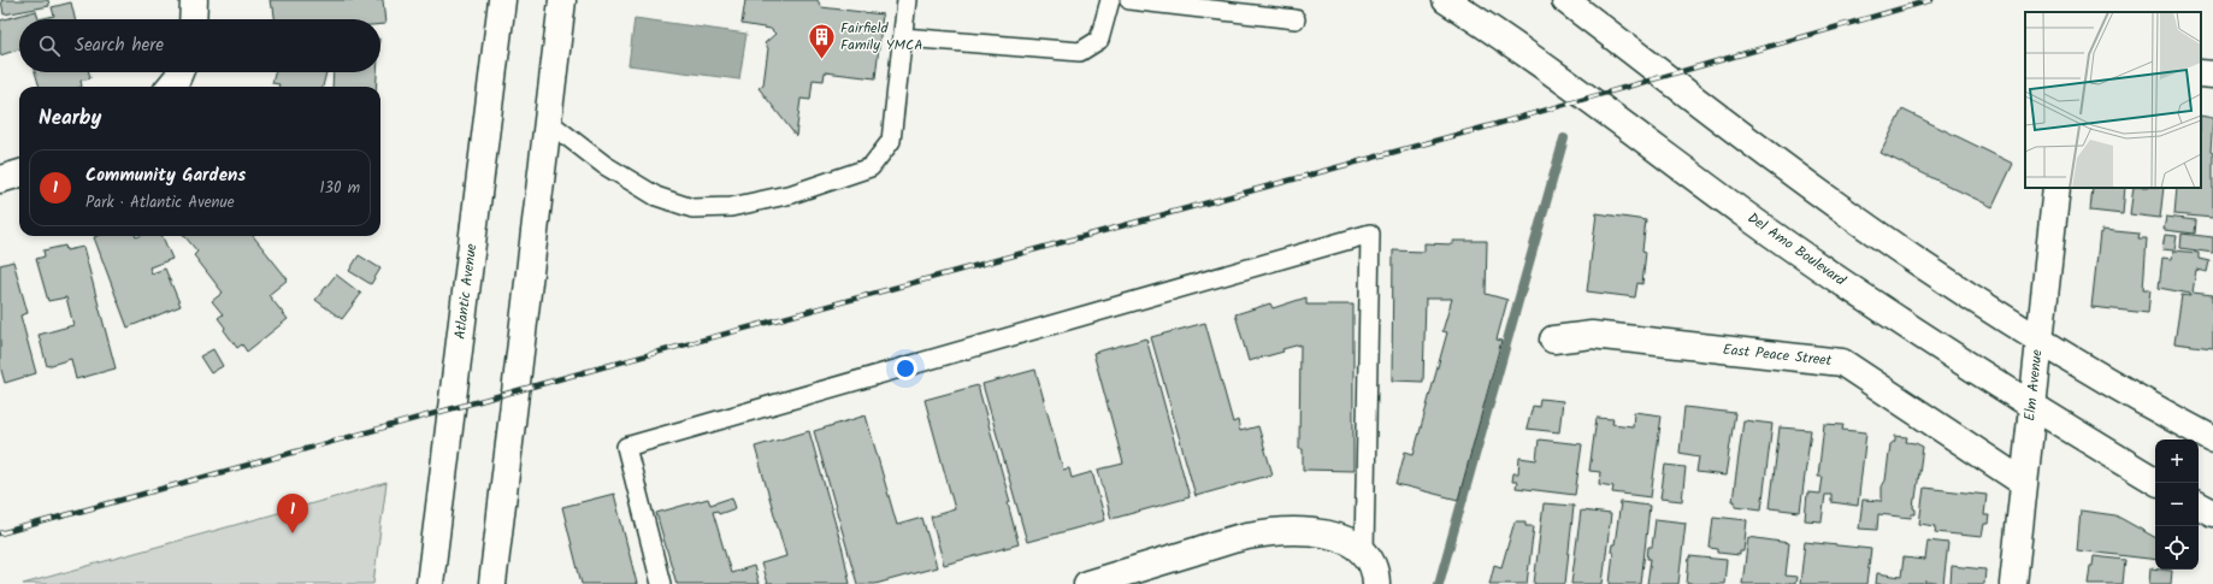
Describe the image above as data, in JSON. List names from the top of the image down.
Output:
{
  "streets": {
    "main road": [
      "Del Amo Boulevard",
      "Atlantic Avenue",
      "East Peace Street",
      "Elm Avenue"
    ]
  },
  "crossings": [
    ["Del Amo Boulevard", "Elm Avenue"],
    ["East Peace Street", "Elm Avenue"]
  ],
  "places": {
    "building": ["Fairfield Family YMCA"]
  },
  "page": {
    "search": "Search here",
    "heading": "Nearby",
    "list": [
      {
        "mark": "1",
        "name": "Community Gardens",
        "note": "Park · Atlantic Avenue",
        "value": "130 m"
      }
    ],
    "map_buttons": ["+", "−"],
    "pins": "1"
  }
}
